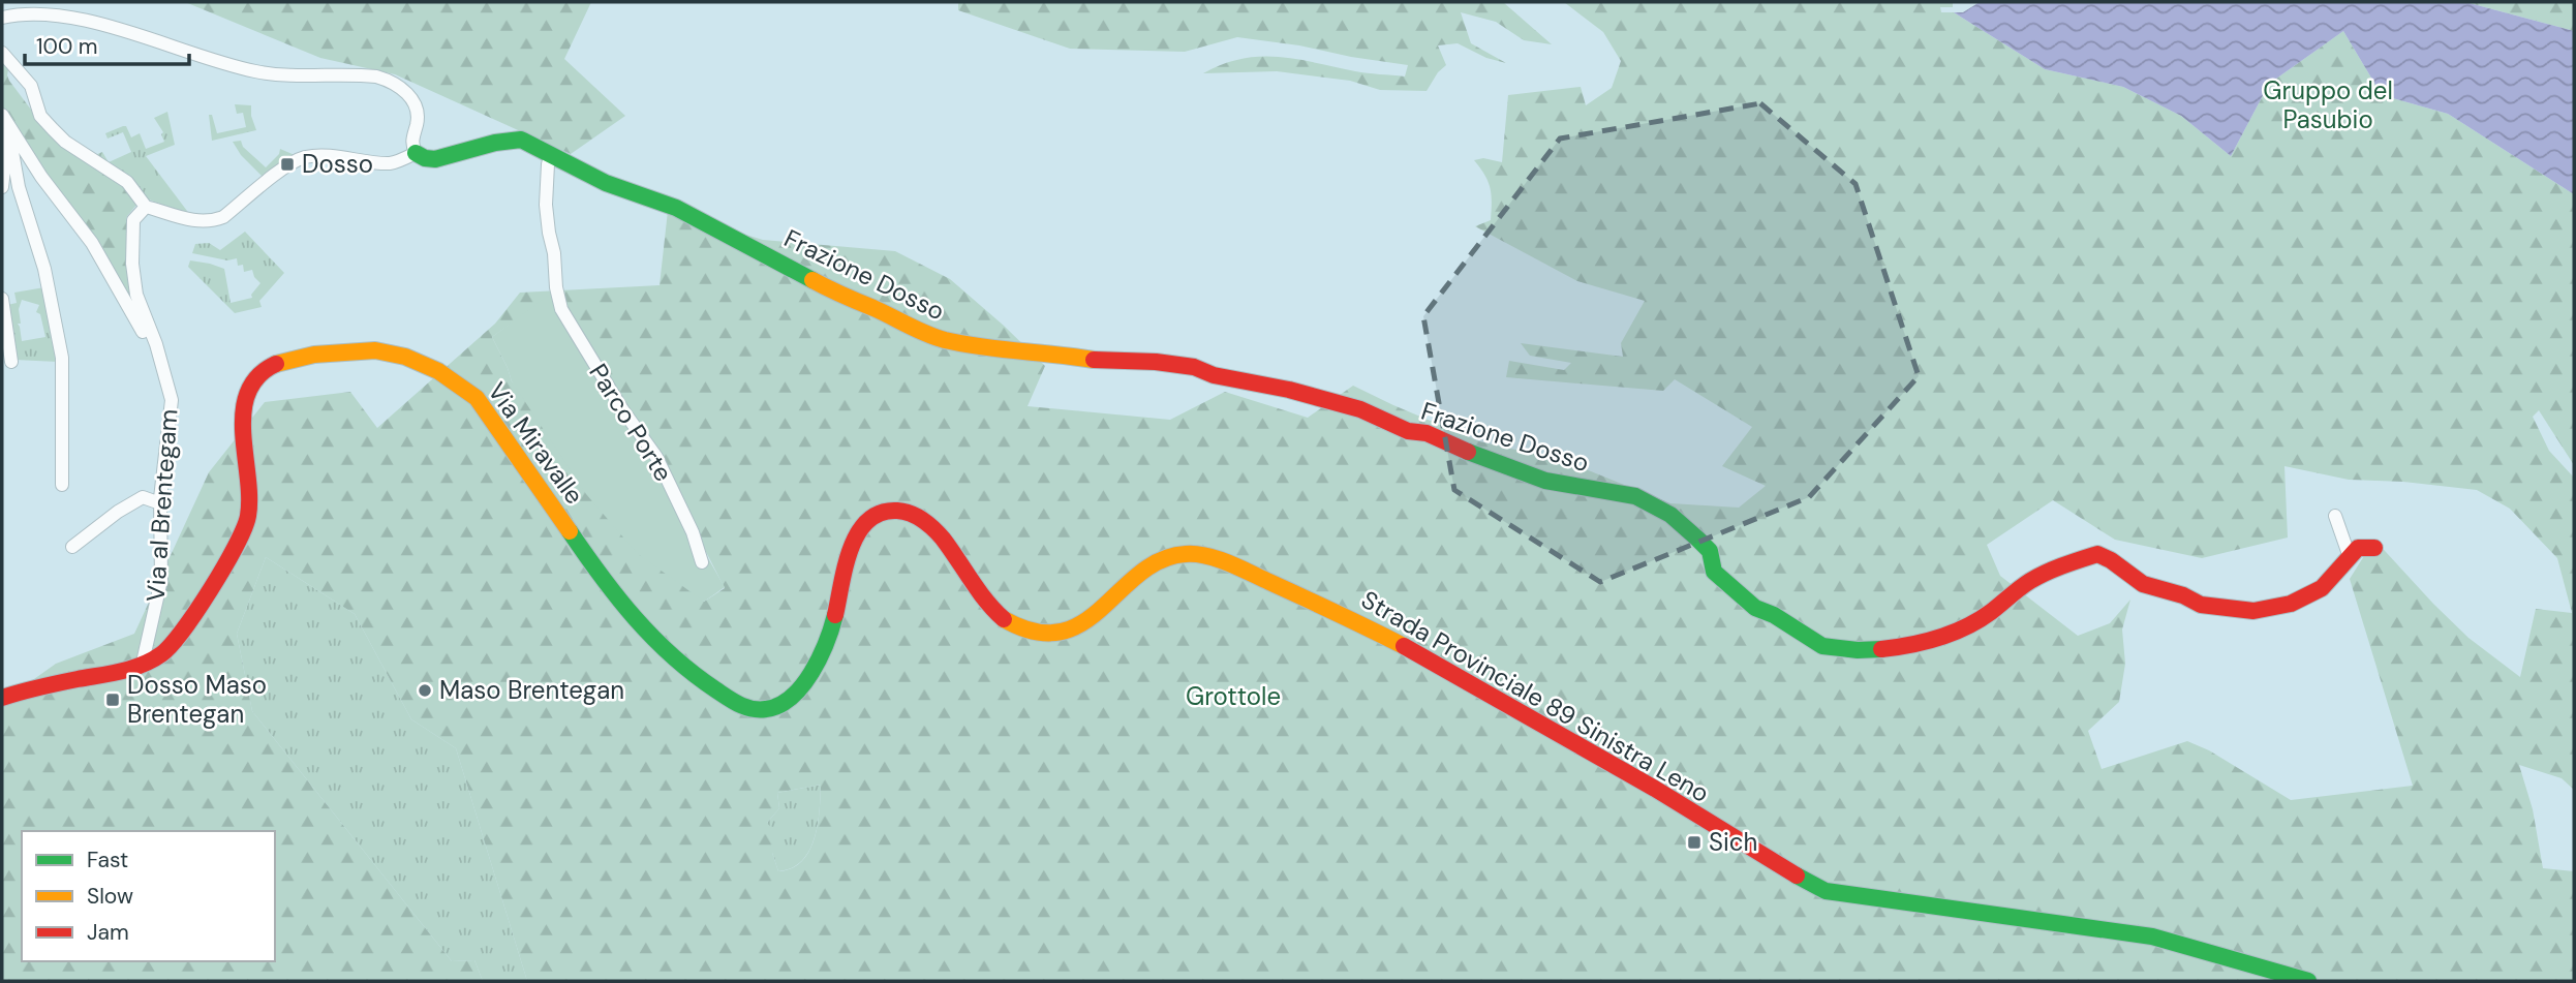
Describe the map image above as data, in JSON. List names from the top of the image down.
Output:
{
  "streets": {
    "street": [
      "Frazione Dosso",
      "Parco Porte",
      "Via Miravalle",
      "Via al Brentegam",
      "Strada Provinciale 89 Sinistra Leno"
    ]
  },
  "crossings": [
    ["Frazione Dosso", "Parco Porte"],
    ["Via Miravalle", "Via al Brentegam"],
    ["Via Miravalle", "Strada Provinciale 89 Sinistra Leno"]
  ],
  "parks": ["Gruppo del Pasubio", "Grottole"],
  "places": {
    "transit": ["Dosso", "Dosso Maso Brentegan", "Sich"],
    "other": ["Maso Brentegan"]
  },
  "legend": ["Fast", "Slow", "Jam"],
  "scale_bar": "100 m"
}
